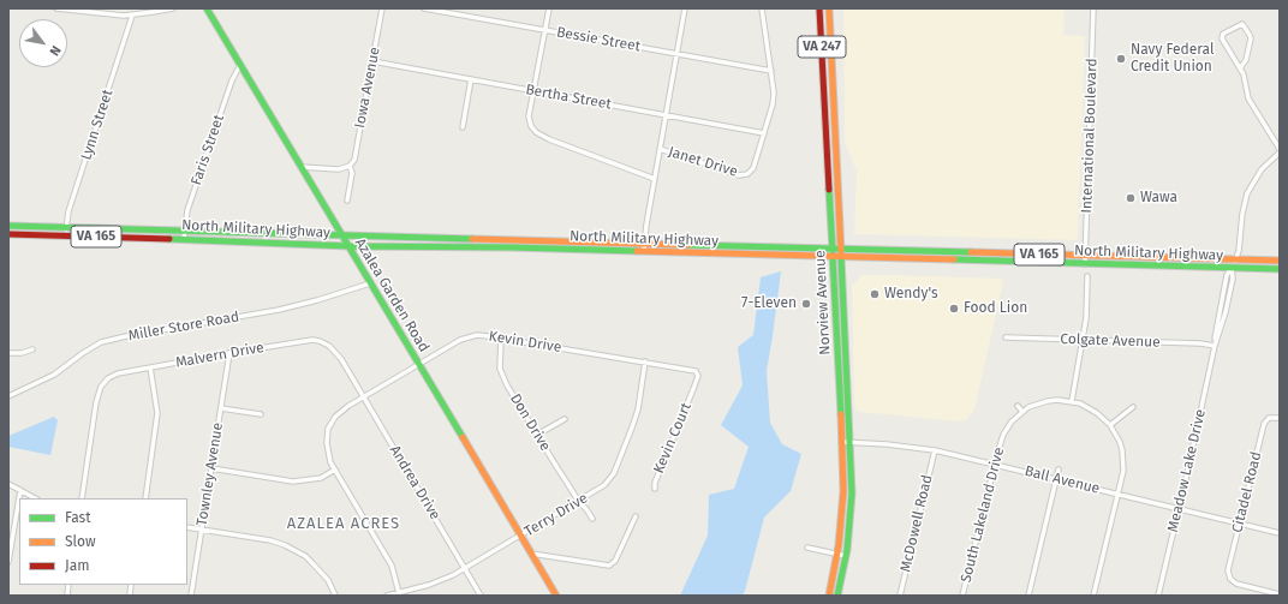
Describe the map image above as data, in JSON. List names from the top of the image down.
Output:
{
  "streets": {
    "main road": [
      "VA 247",
      "North Military Highway",
      "VA 165",
      "Azalea Garden Road",
      "Norview Avenue"
    ],
    "street": [
      "Bessie Street",
      "Iowa Avenue",
      "Bertha Street",
      "Lynn Street",
      "International Boulevard",
      "Faris Street",
      "Janet Drive",
      "Miller Store Road",
      "Colgate Avenue",
      "Kevin Drive",
      "Malvern Drive",
      "Don Drive",
      "Kevin Court",
      "Meadow Lake Drive",
      "Townley Avenue",
      "Ball Avenue",
      "Andrea Drive",
      "Citadel Road",
      "Terry Drive",
      "South Lakeland Drive",
      "McDowell Road"
    ]
  },
  "crossings": [
    ["Bessie Street", "Janet Drive"],
    ["Iowa Avenue", "Bertha Street"],
    ["Bertha Street", "Janet Drive"],
    ["Lynn Street", "North Military Highway"],
    ["International Boulevard", "North Military Highway"],
    ["Faris Street", "North Military Highway"],
    ["Faris Street", "Azalea Garden Road"],
    ["North Military Highway", "Azalea Garden Road"],
    ["North Military Highway", "Norview Avenue"],
    ["North Military Highway", "Meadow Lake Drive"],
    ["Azalea Garden Road", "Miller Store Road"],
    ["Azalea Garden Road", "Kevin Drive"],
    ["Azalea Garden Road", "Terry Drive"],
    ["Norview Avenue", "Ball Avenue"],
    ["Colgate Avenue", "Meadow Lake Drive"],
    ["Kevin Drive", "Don Drive"],
    ["Kevin Drive", "Kevin Court"],
    ["Kevin Drive", "Andrea Drive"],
    ["Kevin Drive", "Terry Drive"],
    ["Malvern Drive", "Townley Avenue"],
    ["Malvern Drive", "Andrea Drive"],
    ["Don Drive", "Terry Drive"],
    ["Meadow Lake Drive", "Ball Avenue"],
    ["Ball Avenue", "Citadel Road"],
    ["Ball Avenue", "South Lakeland Drive"],
    ["Ball Avenue", "McDowell Road"],
    ["Andrea Drive", "Terry Drive"]
  ],
  "districts": ["AZALEA ACRES"],
  "places": [
    "Navy Federal Credit Union",
    "Wawa",
    "Wendy's",
    "7-Eleven",
    "Food Lion"
  ],
  "legend": ["Fast", "Slow", "Jam"],
  "north": "bottom right"
}
